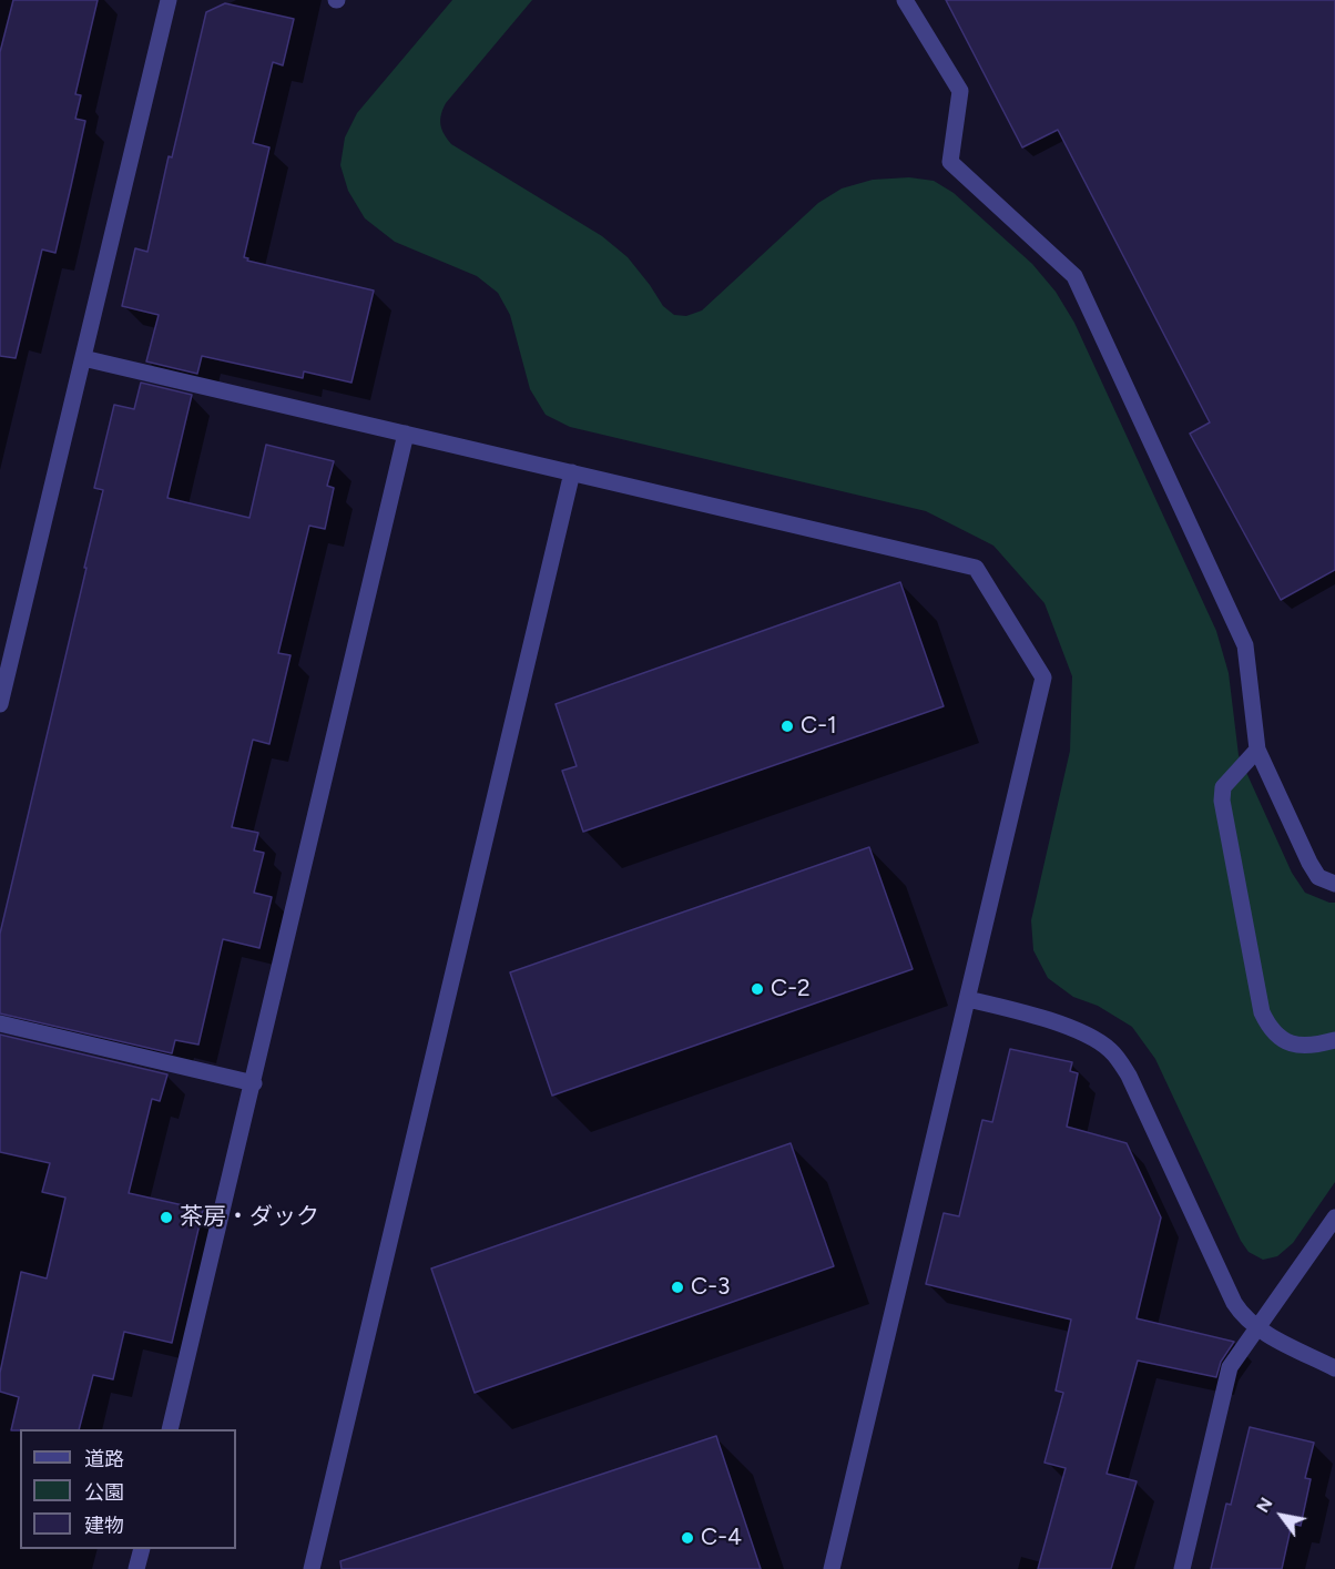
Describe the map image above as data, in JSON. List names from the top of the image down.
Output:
{
  "places": [
    "C-1",
    "C-2",
    "茶房・ダック",
    "C-3",
    "C-4"
  ],
  "legend": ["道路", "公園", "建物"],
  "north": "top left"
}
